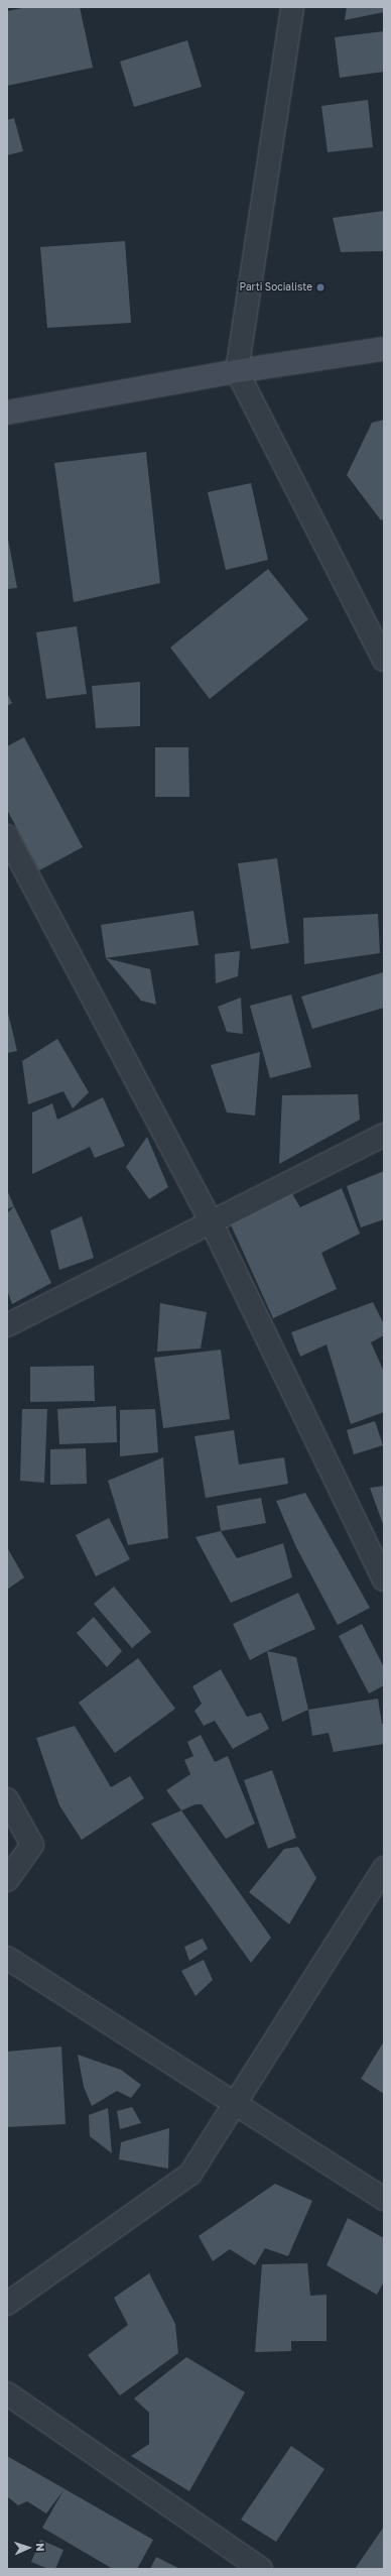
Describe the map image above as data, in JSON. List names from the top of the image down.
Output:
{
  "places": ["Parti Socialiste"],
  "north": "right"
}
